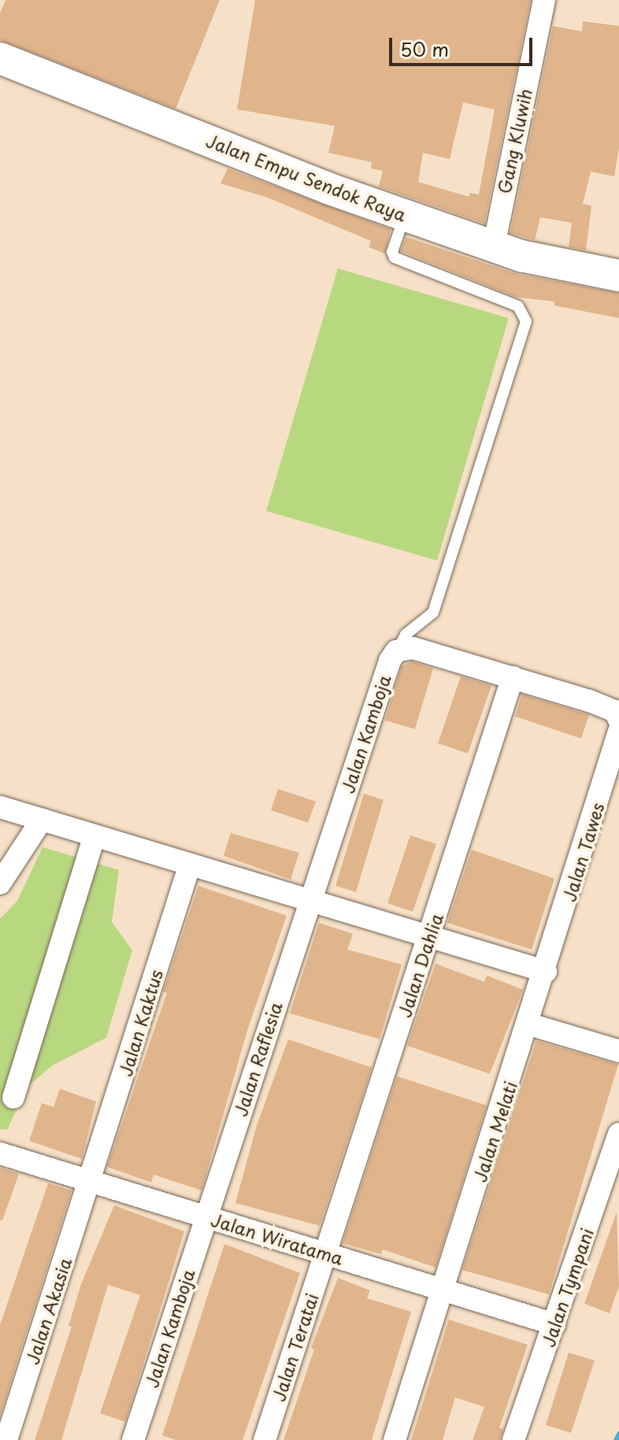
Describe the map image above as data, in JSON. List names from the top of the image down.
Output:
{
  "streets": {
    "main road": ["Jalan Empu Sendok Raya"],
    "street": [
      "Gang Kluwih",
      "Jalan Kamboja",
      "Jalan Tawes",
      "Jalan Dahlia",
      "Jalan Kaktus",
      "Jalan Raflesia",
      "Jalan Melati",
      "Jalan Wiratama",
      "Jalan Tympani",
      "Jalan Akasia",
      "Jalan Teratai"
    ]
  },
  "crossings": [
    ["Gang Kluwih", "Jalan Empu Sendok Raya"],
    ["Jalan Kamboja", "Jalan Raflesia"],
    ["Jalan Kamboja", "Jalan Wiratama"],
    ["Jalan Tawes", "Jalan Melati"],
    ["Jalan Dahlia", "Jalan Wiratama"],
    ["Jalan Dahlia", "Jalan Teratai"],
    ["Jalan Kaktus", "Jalan Wiratama"],
    ["Jalan Kaktus", "Jalan Akasia"],
    ["Jalan Raflesia", "Jalan Wiratama"],
    ["Jalan Melati", "Jalan Wiratama"],
    ["Jalan Wiratama", "Jalan Tympani"],
    ["Jalan Wiratama", "Jalan Akasia"],
    ["Jalan Wiratama", "Jalan Teratai"]
  ],
  "scale_bar": "50 m"
}
